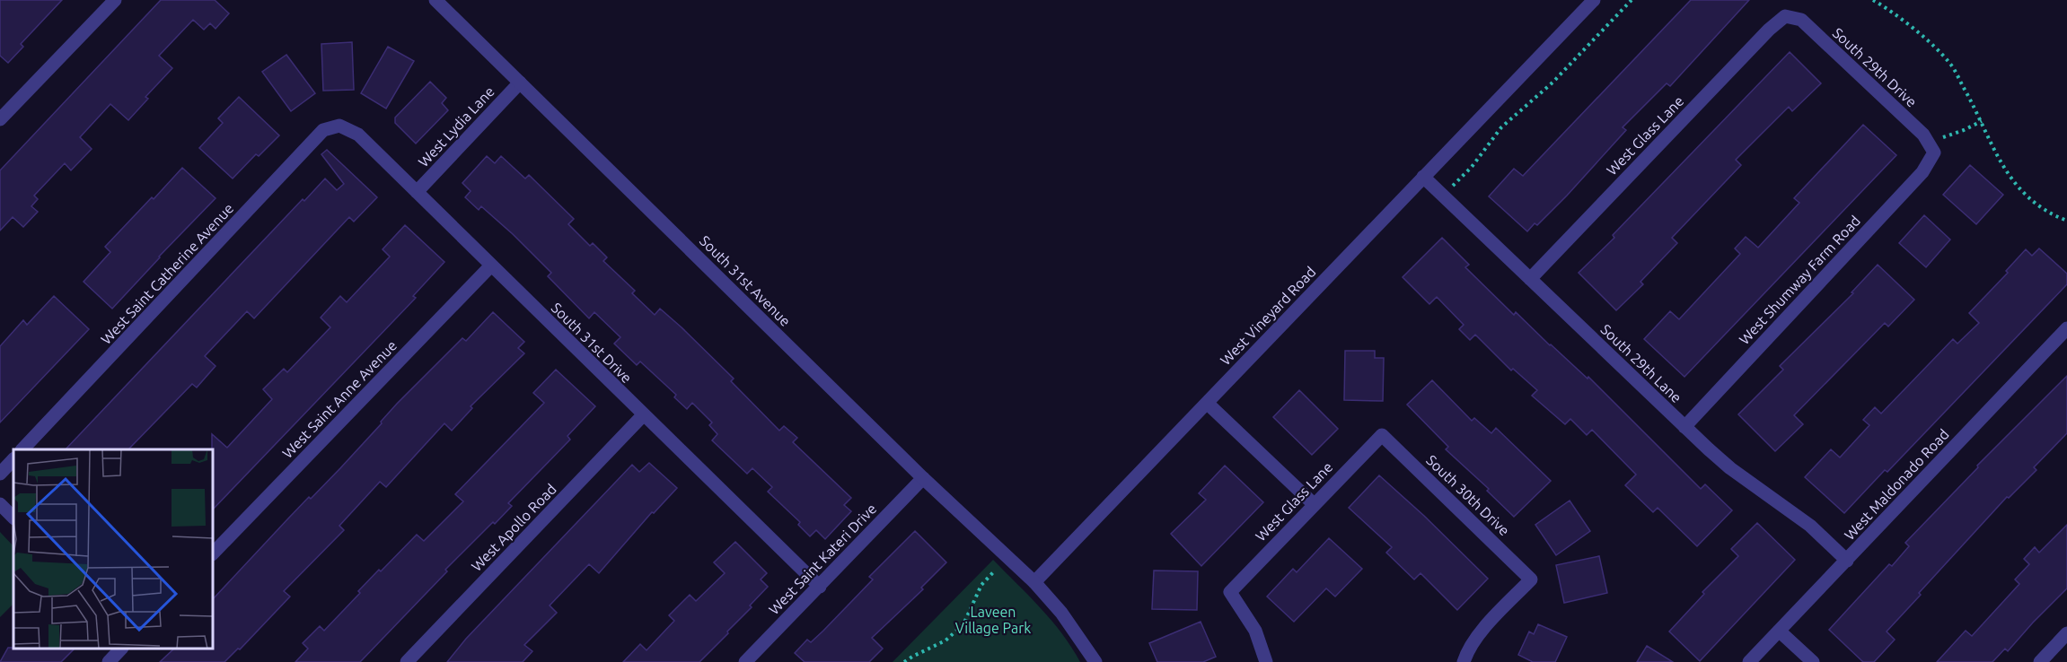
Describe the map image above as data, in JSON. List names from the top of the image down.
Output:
{
  "streets": {
    "street": [
      "South 29th Drive",
      "West Lydia Lane",
      "West Glass Lane",
      "West Saint Catherine Avenue",
      "West Shumway Farm Road",
      "South 31st Avenue",
      "West Vineyard Road",
      "South 31st Drive",
      "South 29th Lane",
      "West Saint Anne Avenue",
      "West Maldonado Road",
      "South 30th Drive",
      "West Apollo Road",
      "West Saint Kateri Drive"
    ]
  },
  "crossings": [
    ["South 29th Drive", "West Glass Lane"],
    ["South 29th Drive", "West Shumway Farm Road"],
    ["West Lydia Lane", "South 31st Avenue"],
    ["West Lydia Lane", "South 31st Drive"],
    ["West Glass Lane", "South 29th Lane"],
    ["West Glass Lane", "South 30th Drive"],
    ["West Saint Catherine Avenue", "South 31st Drive"],
    ["West Shumway Farm Road", "South 29th Lane"],
    ["South 31st Avenue", "West Vineyard Road"],
    ["South 31st Avenue", "West Saint Kateri Drive"],
    ["West Vineyard Road", "South 29th Lane"],
    ["South 31st Drive", "West Saint Anne Avenue"],
    ["South 31st Drive", "West Apollo Road"],
    ["South 31st Drive", "West Saint Kateri Drive"],
    ["South 29th Lane", "West Maldonado Road"]
  ],
  "parks": ["Laveen Village Park"]
}
